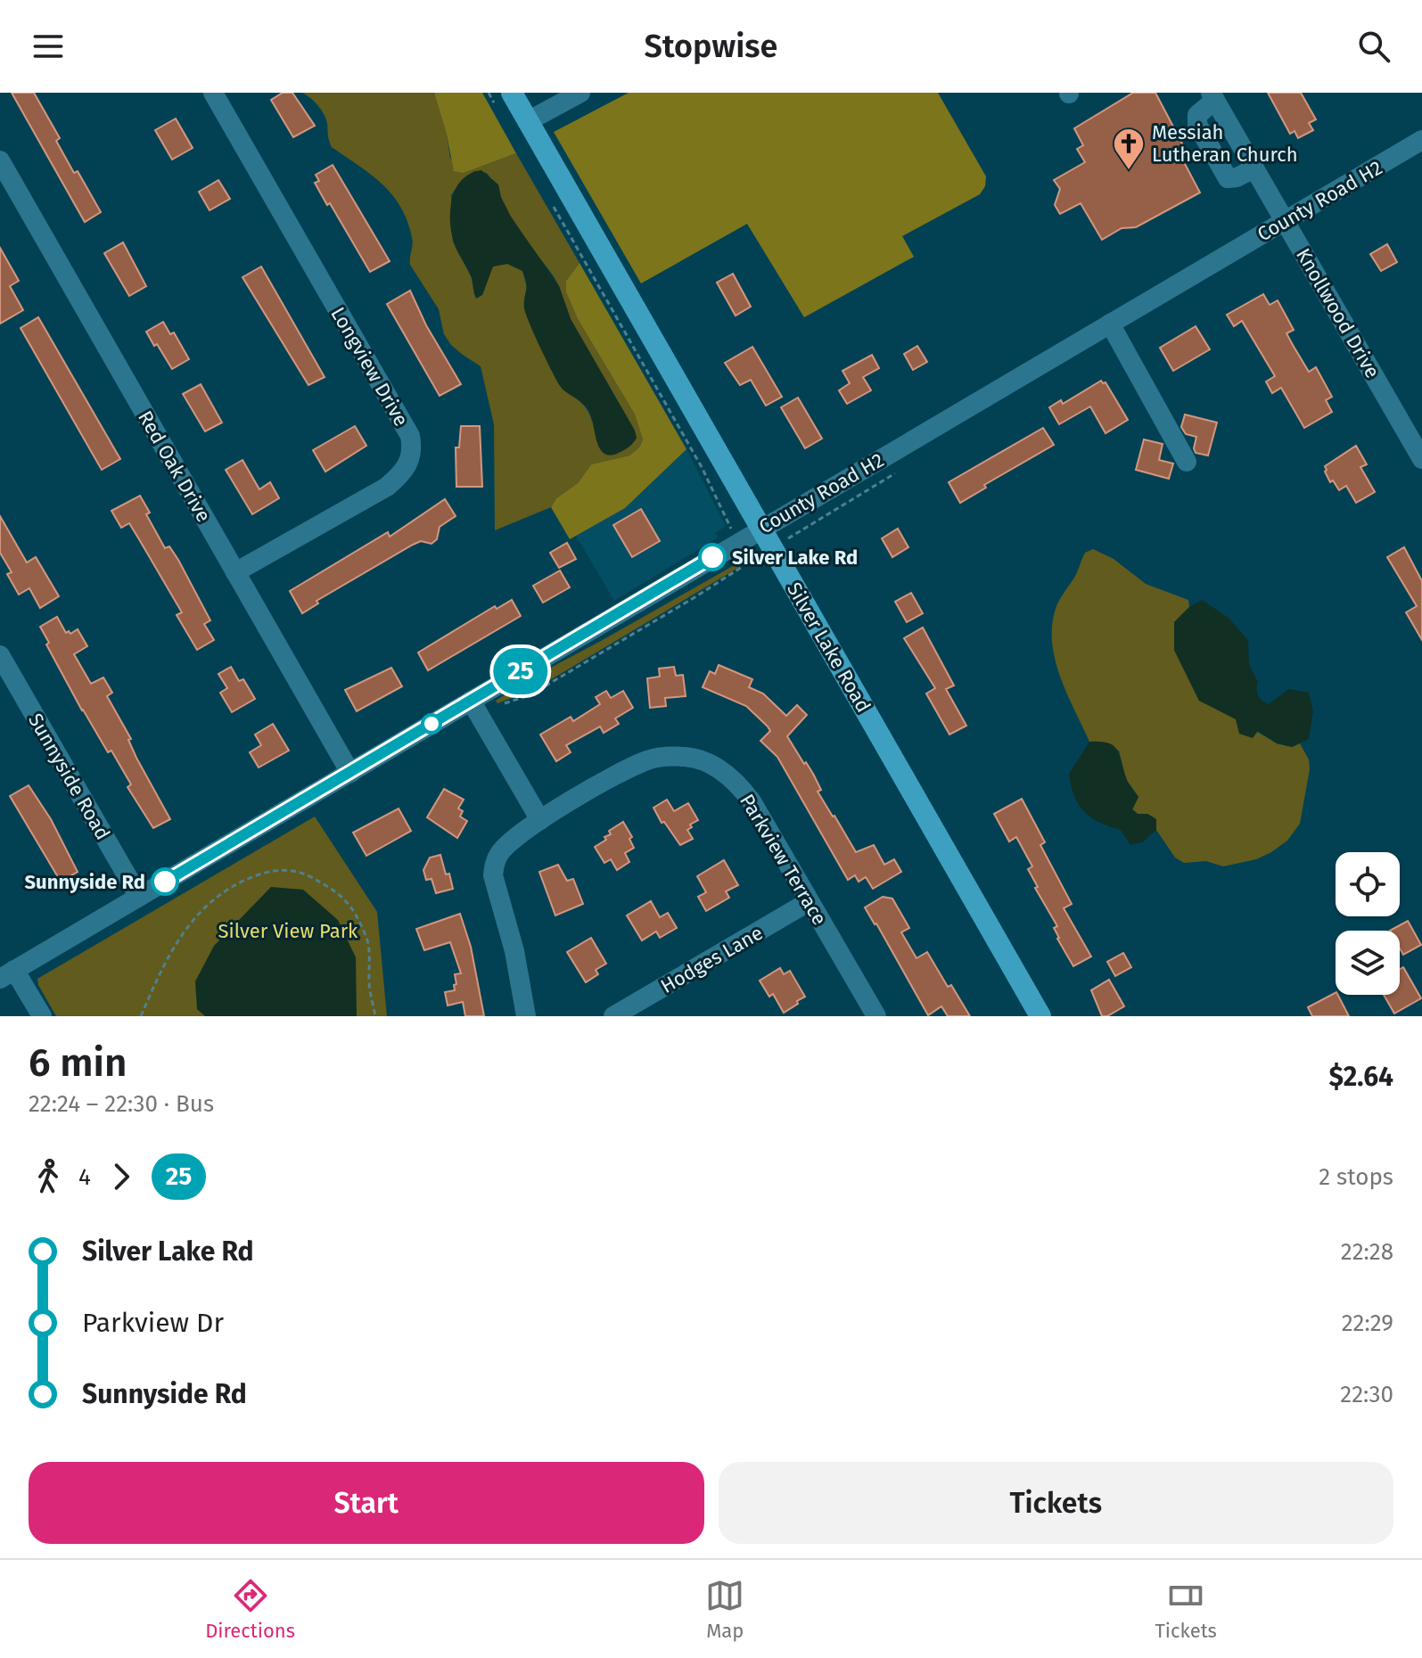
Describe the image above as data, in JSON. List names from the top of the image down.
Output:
{
  "streets": {
    "main road": ["Silver Lake Road"],
    "street": [
      "County Road H2",
      "Knollwood Drive",
      "Longview Drive",
      "Red Oak Drive",
      "Sunnyside Road",
      "Parkview Terrace",
      "Hodges Lane"
    ]
  },
  "crossings": [
    ["County Road H2", "Knollwood Drive"],
    ["County Road H2", "Red Oak Drive"],
    ["County Road H2", "Silver Lake Road"],
    ["County Road H2", "Sunnyside Road"],
    ["Longview Drive", "Red Oak Drive"],
    ["Parkview Terrace", "Hodges Lane"]
  ],
  "parks": ["Silver View Park"],
  "places": {
    "church": ["Messiah Lutheran Church"],
    "other": ["Silver Lake Rd", "Sunnyside Rd"]
  },
  "lines": ["bus line 25"],
  "page": {
    "header": "Stopwise",
    "on_map": "25",
    "heading": ["6 min", "22:24 – 22:30 · Bus", "$2.64"],
    "legs": ["4", "25", "2 stops"],
    "list": [
      {
        "name": "Silver Lake Rd",
        "value": "22:28"
      },
      {
        "name": "Parkview Dr",
        "value": "22:29"
      },
      {
        "name": "Sunnyside Rd",
        "value": "22:30"
      }
    ],
    "buttons": ["Start", "Tickets"],
    "tabs": ["Directions", "Map", "Tickets"]
  }
}
